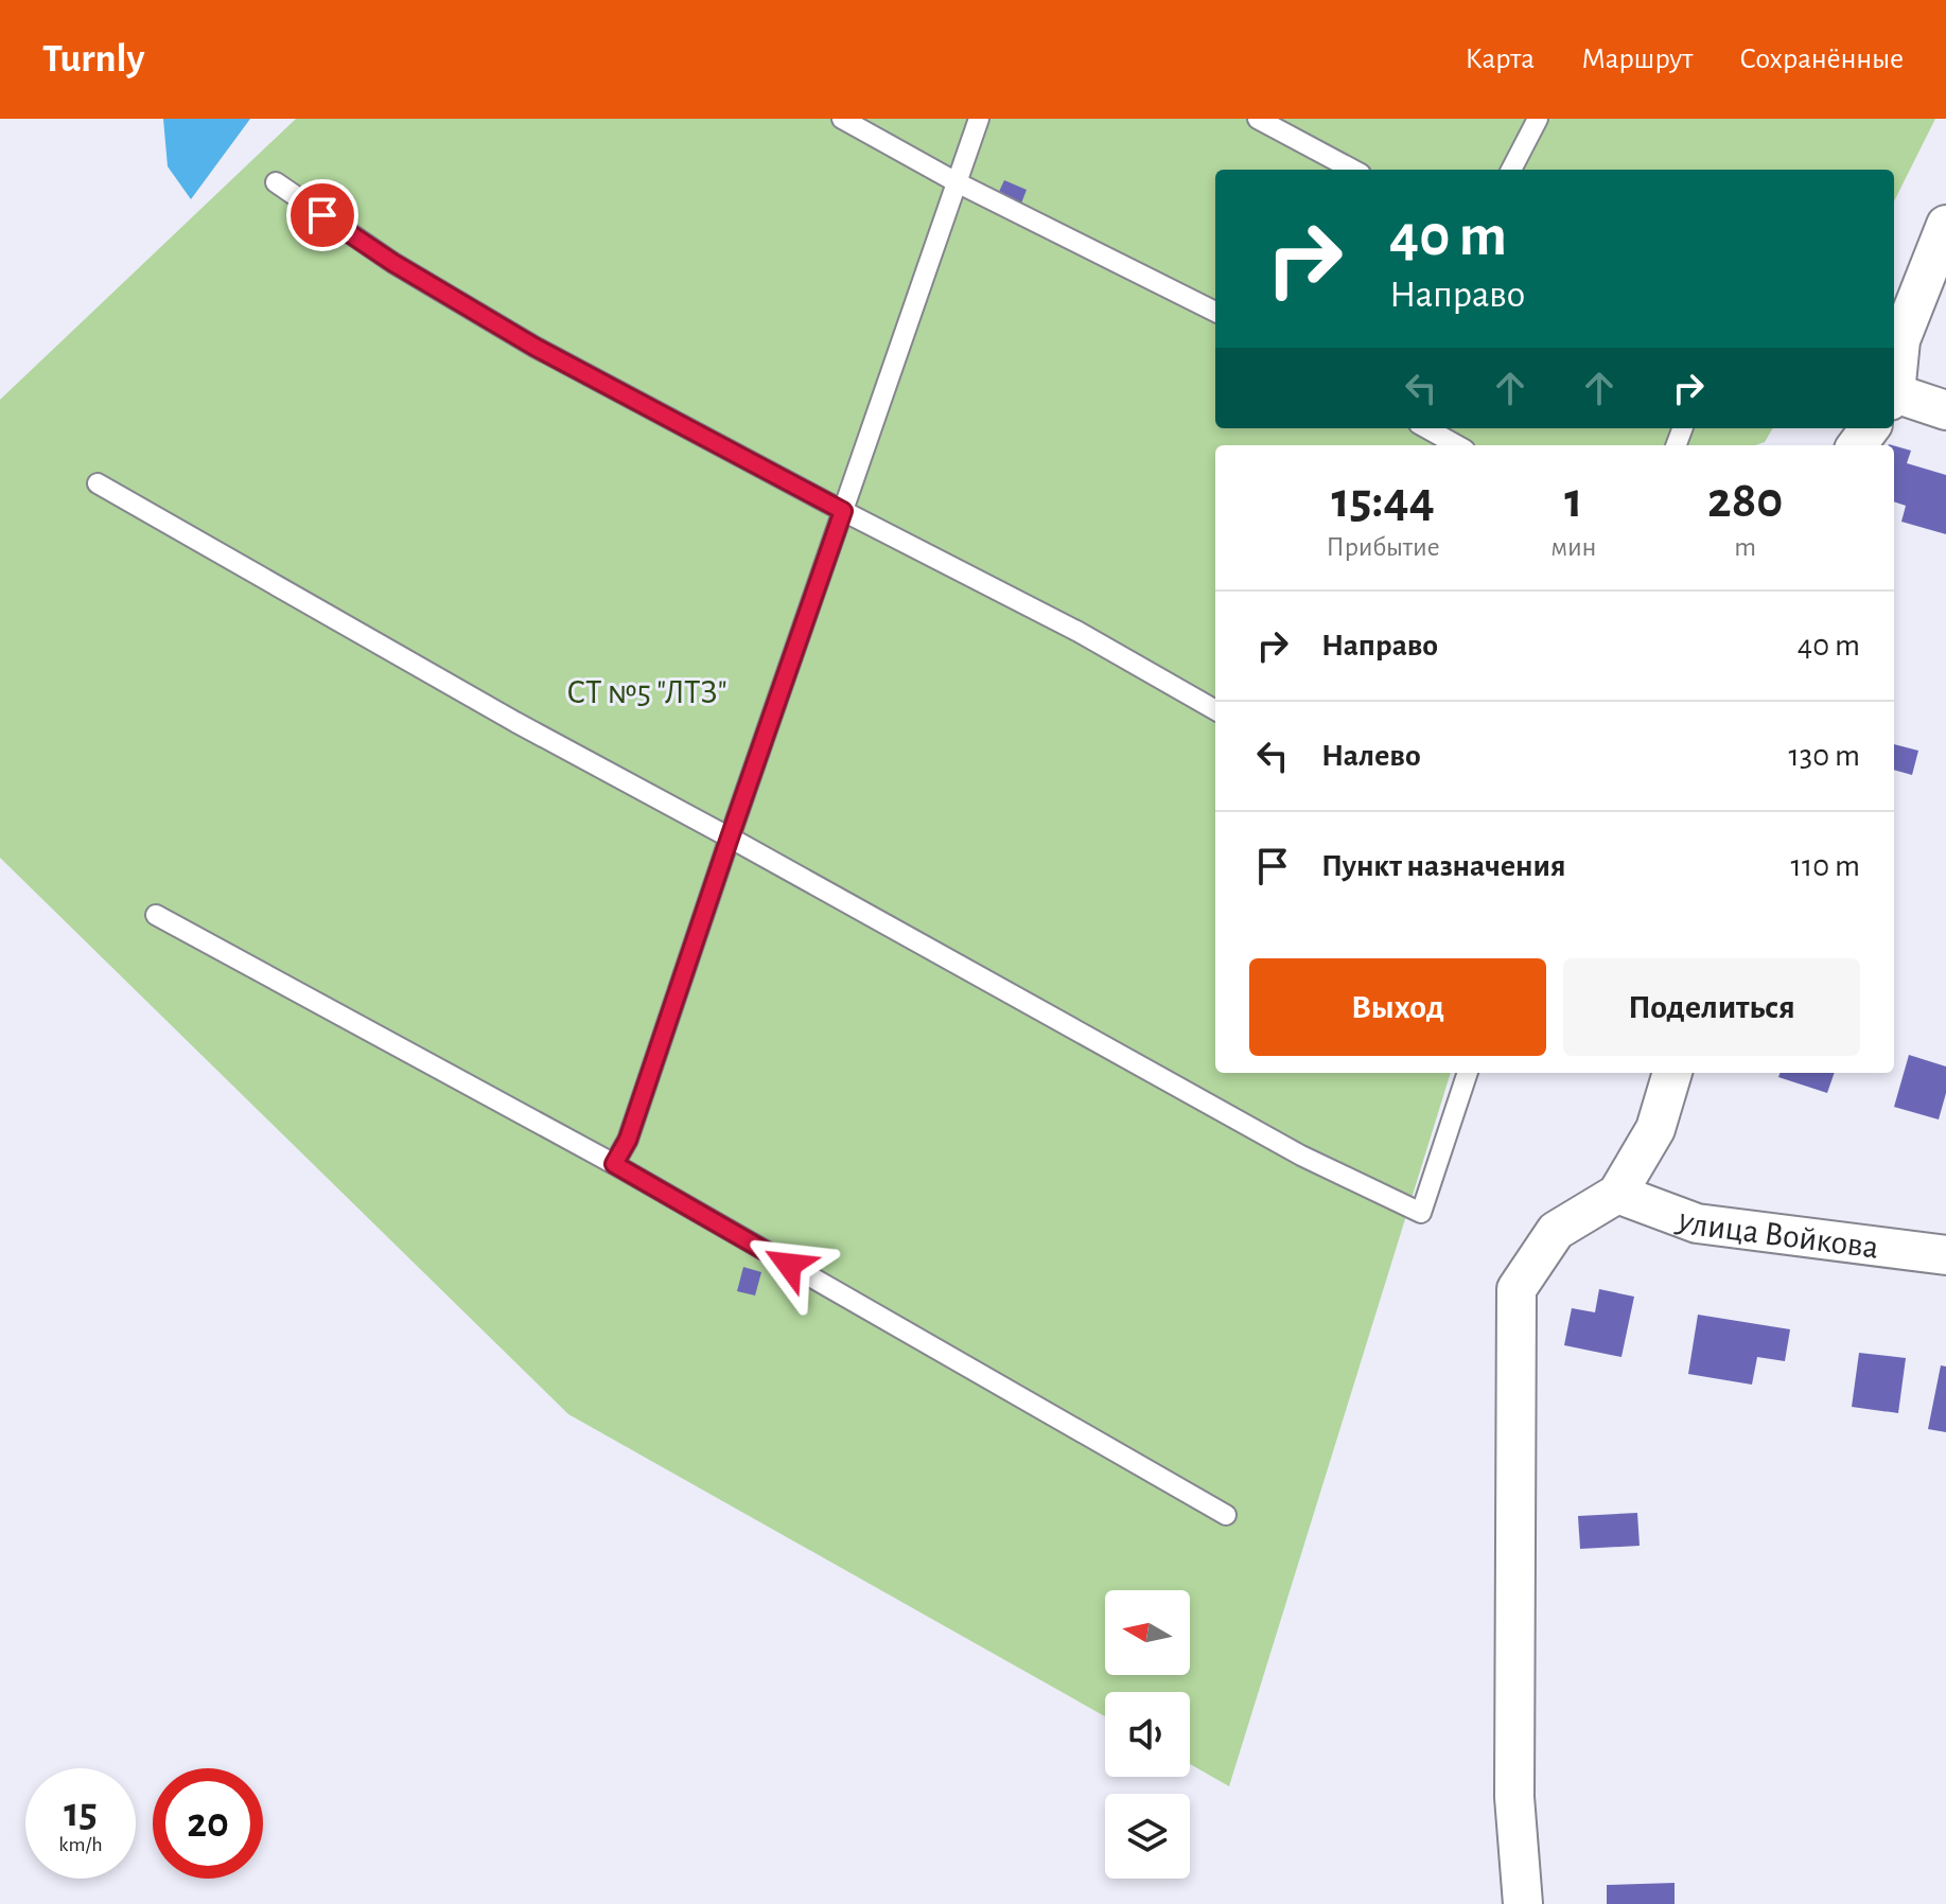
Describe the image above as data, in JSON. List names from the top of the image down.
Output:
{
  "streets": {
    "street": ["улица Войкова"]
  },
  "parks": ["СТ №5 \"ЛТЗ\""],
  "north": "left",
  "page": {
    "header": "Turnly",
    "nav": ["Карта", "Маршрут", "Сохранённые"],
    "turn": ["40 m", "Направо"],
    "eta": [
      "15:44",
      "Прибытие",
      "1",
      "мин",
      "280",
      "m"
    ],
    "list": [
      {
        "name": "Направо",
        "value": "40 m"
      },
      {
        "name": "Налево",
        "value": "130 m"
      },
      {
        "name": "Пункт назначения",
        "value": "110 m"
      }
    ],
    "buttons": ["Выход", "Поделиться"],
    "speed": "15 km/h",
    "limit": "20"
  }
}
